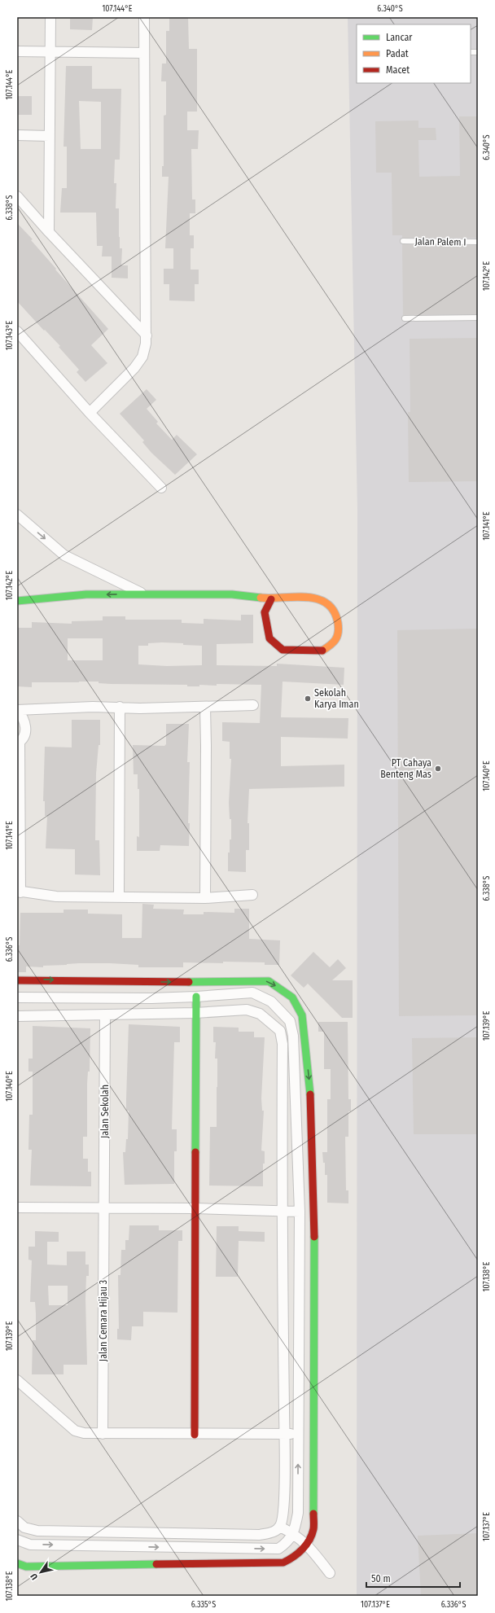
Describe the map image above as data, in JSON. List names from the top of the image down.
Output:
{
  "streets": {
    "street": ["Jalan Sekolah", "Jalan Cemara Hijau 3"],
    "lane": ["Jalan Palem I"]
  },
  "crossings": [
    ["Jalan Sekolah", "Jalan Cemara Hijau 3"]
  ],
  "places": ["Sekolah Karya Iman", "PT Cahaya Benteng Mas"],
  "legend": ["Lancar", "Padat", "Macet"],
  "scale_bar": "50 m",
  "north": "bottom left",
  "coordinates": [
    "107.144°E",
    "6.340°S",
    "6.338°S",
    "107.142°E",
    "107.143°E",
    "107.141°E",
    "107.140°E",
    "6.336°S",
    "107.139°E",
    "107.138°E",
    "107.137°E",
    "6.335°S"
  ]
}
